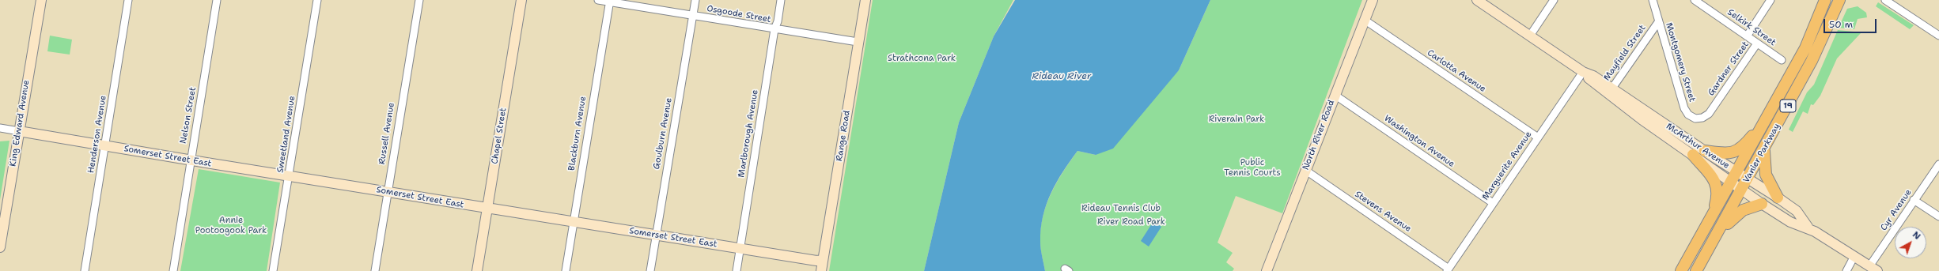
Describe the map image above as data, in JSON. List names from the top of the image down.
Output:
{
  "streets": {
    "main road": ["19", "Vanier Parkway"],
    "street": [
      "Osgoode Street",
      "Selkirk Street",
      "Mayfield Street",
      "Montgomery Street",
      "Gardner Street",
      "Carlotta Avenue",
      "Nelson Street",
      "King Edward Avenue",
      "Russell Avenue",
      "Blackburn Avenue",
      "Goulburn Avenue",
      "Marlborough Avenue",
      "Henderson Avenue",
      "Sweetland Avenue",
      "North River Road",
      "Chapel Street",
      "Range Road",
      "Washington Avenue",
      "McArthur Avenue",
      "Somerset Street East",
      "Marguerite Avenue",
      "Cyr Avenue",
      "Stevens Avenue"
    ]
  },
  "crossings": [
    ["Osgoode Street", "Blackburn Avenue"],
    ["Osgoode Street", "Goulburn Avenue"],
    ["Osgoode Street", "Marlborough Avenue"],
    ["Osgoode Street", "Range Road"],
    ["Selkirk Street", "Gardner Street"],
    ["Mayfield Street", "Montgomery Street"],
    ["Mayfield Street", "McArthur Avenue"],
    ["Montgomery Street", "Gardner Street"],
    ["Carlotta Avenue", "North River Road"],
    ["Carlotta Avenue", "Marguerite Avenue"],
    ["19", "McArthur Avenue"],
    ["Nelson Street", "Somerset Street East"],
    ["King Edward Avenue", "Somerset Street East"],
    ["Russell Avenue", "Somerset Street East"],
    ["Blackburn Avenue", "Somerset Street East"],
    ["Goulburn Avenue", "Somerset Street East"],
    ["Marlborough Avenue", "Somerset Street East"],
    ["Henderson Avenue", "Somerset Street East"],
    ["Sweetland Avenue", "Somerset Street East"],
    ["North River Road", "Washington Avenue"],
    ["North River Road", "Stevens Avenue"],
    ["Chapel Street", "Somerset Street East"],
    ["Range Road", "Somerset Street East"],
    ["Washington Avenue", "Marguerite Avenue"],
    ["McArthur Avenue", "Vanier Parkway"],
    ["McArthur Avenue", "Marguerite Avenue"],
    ["McArthur Avenue", "Cyr Avenue"],
    ["Marguerite Avenue", "Stevens Avenue"]
  ],
  "water": ["Rideau River"],
  "parks": [
    "Strathcona Park",
    "Riverain Park",
    "Public Tennis Courts",
    "Rideau Tennis Club",
    "Annie Pootoogook Park",
    "River Road Park"
  ],
  "scale_bar": "50 m",
  "north": "top right"
}
